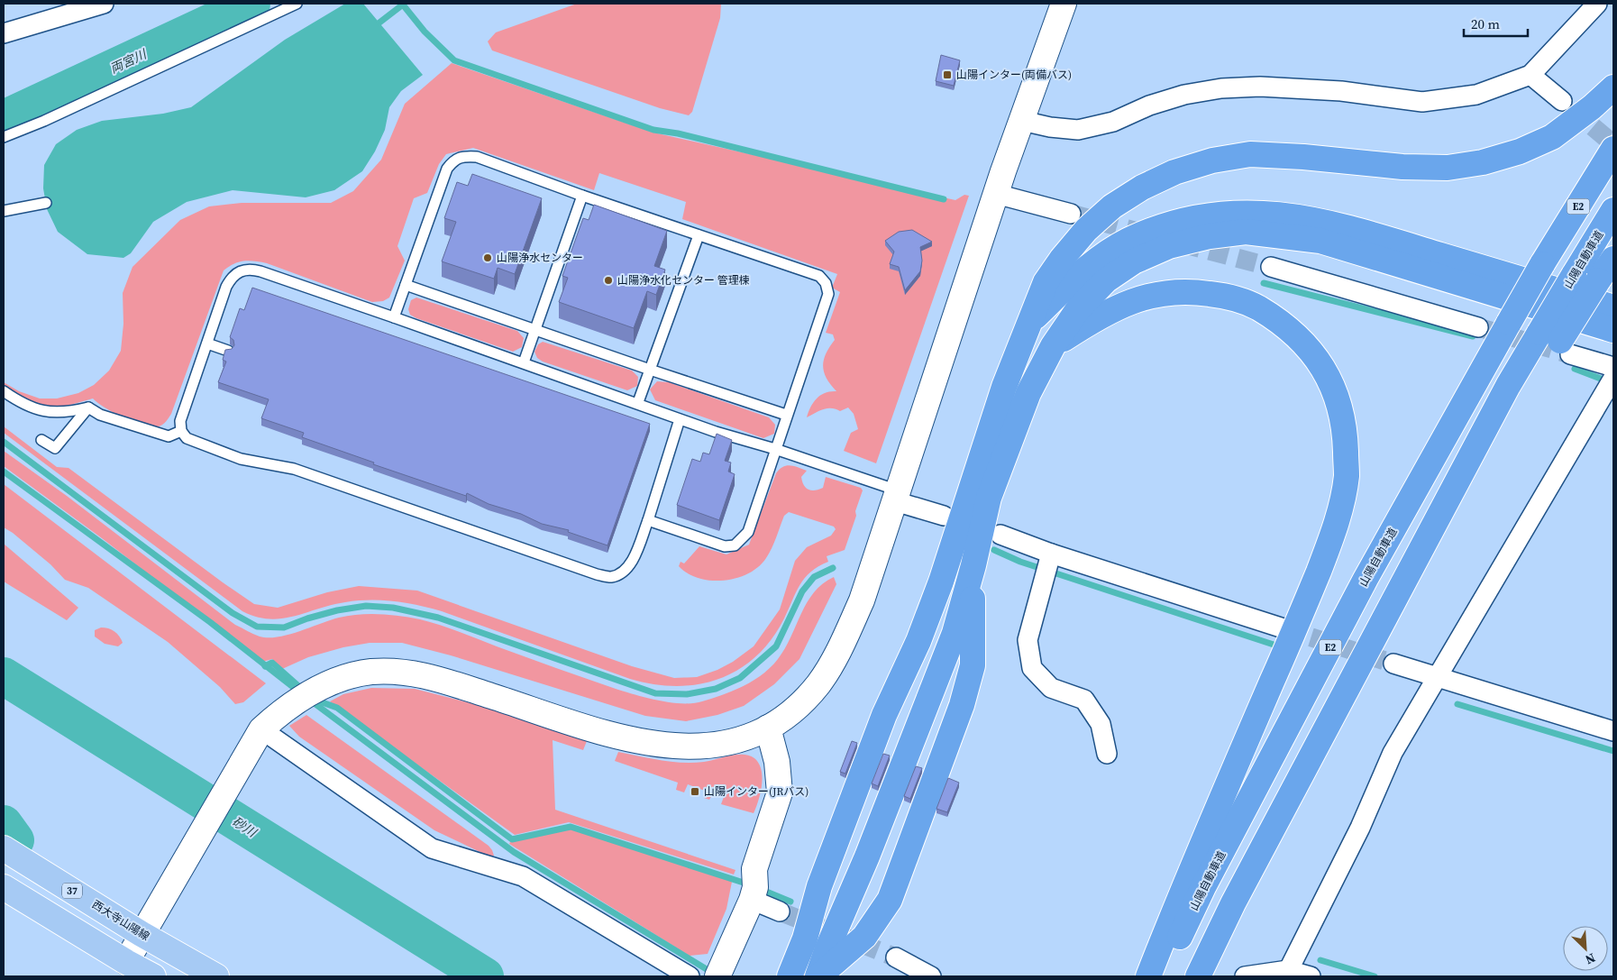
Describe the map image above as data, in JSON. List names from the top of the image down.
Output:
{
  "streets": {
    "highway": ["E2", "山陽自動車道"],
    "main road": ["37", "西大寺山陽線"]
  },
  "water": ["両宮川", "砂川"],
  "places": {
    "transit": ["山陽インター(両備バス)", "山陽インター(JRバス)"],
    "other": ["山陽浄水センター", "山陽浄水化センター 管理棟"]
  },
  "scale_bar": "20 m",
  "north": "bottom right"
}
